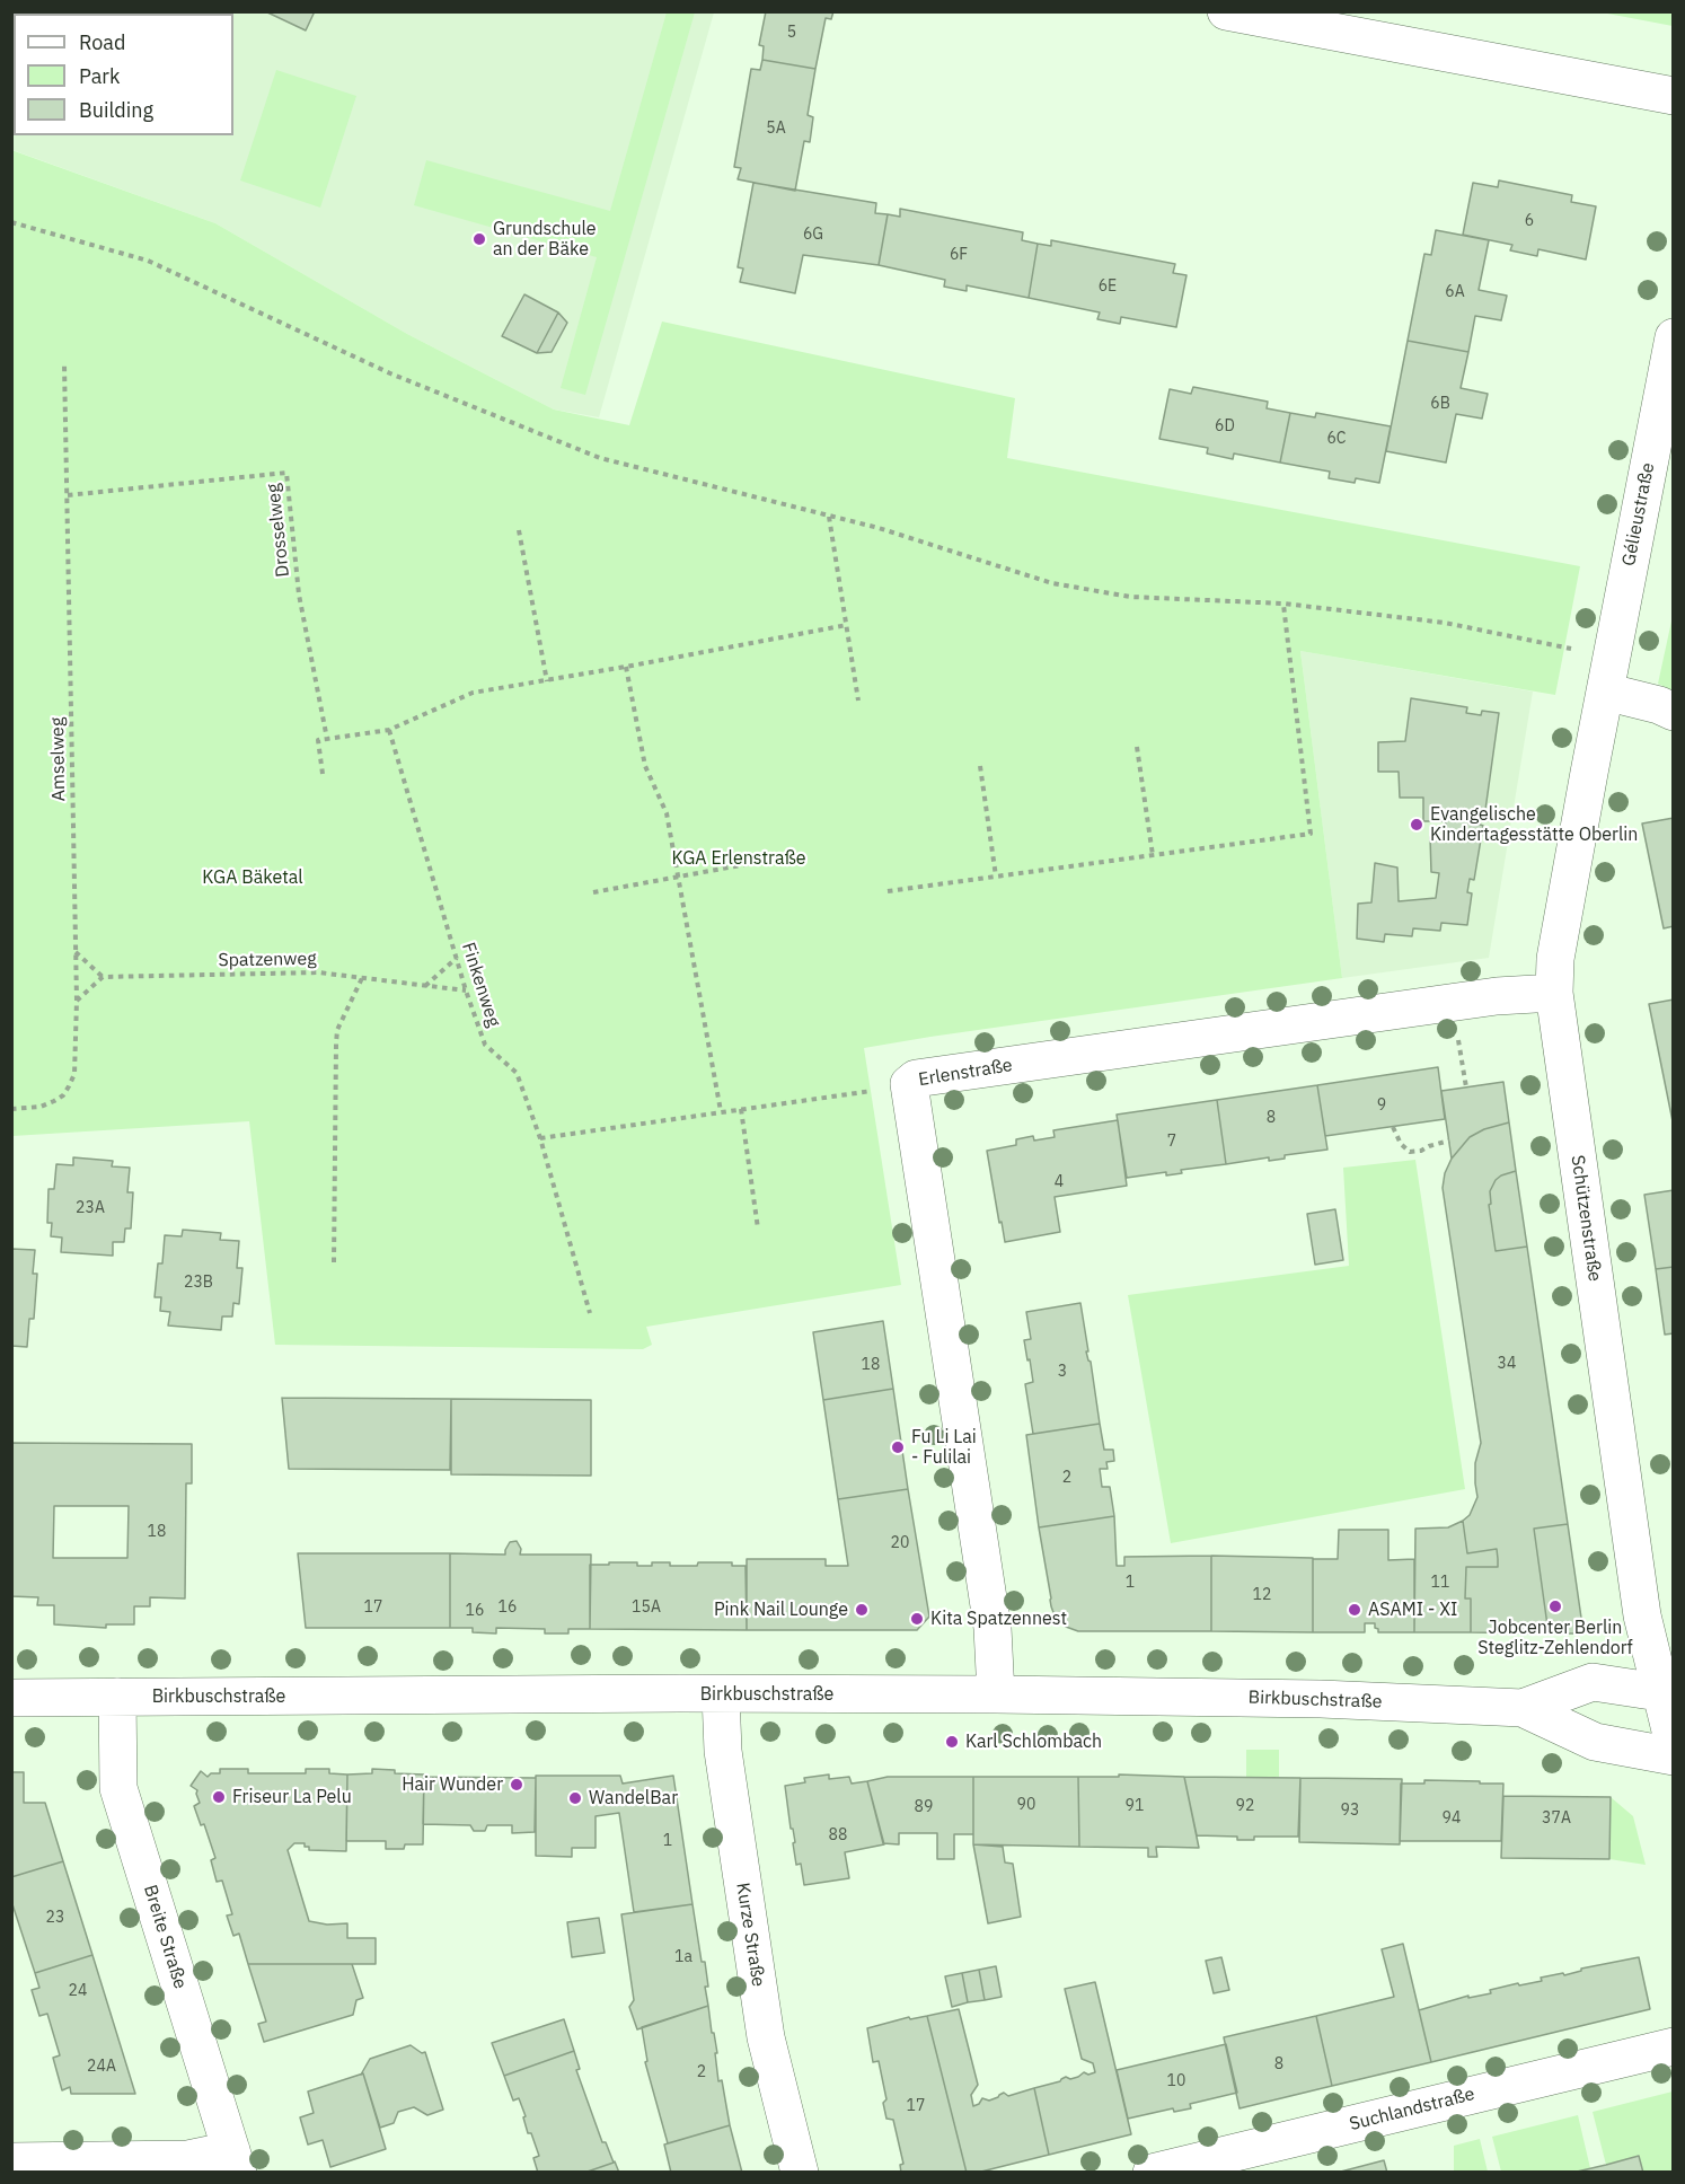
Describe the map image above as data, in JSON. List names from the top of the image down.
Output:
{
  "streets": {
    "street": [
      "Gélieustraße",
      "Erlenstraße",
      "Schützenstraße",
      "Birkbuschstraße",
      "Kurze Straße",
      "Breite Straße",
      "Suchlandstraße"
    ],
    "path": [
      "Drosselweg",
      "Amselweg",
      "Spatzenweg",
      "Finkenweg"
    ]
  },
  "crossings": [
    ["Gélieustraße", "Schützenstraße"],
    ["Drosselweg", "Amselweg"],
    ["Spatzenweg", "Finkenweg"],
    ["Erlenstraße", "Schützenstraße"],
    ["Erlenstraße", "Birkbuschstraße"],
    ["Schützenstraße", "Birkbuschstraße"],
    ["Birkbuschstraße", "Kurze Straße"],
    ["Birkbuschstraße", "Breite Straße"]
  ],
  "parks": ["KGA Erlenstraße", "KGA Bäketal"],
  "places": [
    "Grundschule an der Bäke",
    "Evangelische Kindertagesstätte Oberlin",
    "Fu Li Lai - Fulilai",
    "Jobcenter Berlin Steglitz-Zehlendorf",
    "Pink Nail Lounge",
    "ASAMI - XI",
    "Kita Spatzennest",
    "Karl Schlombach",
    "Hair Wunder",
    "Friseur La Pelu",
    "WandelBar"
  ],
  "house_numbers": [
    "5",
    "5A",
    "6",
    "6G",
    "6F",
    "6E",
    "6A",
    "6B",
    "6D",
    "6C",
    "9",
    "8",
    "7",
    "4",
    "23A",
    "23B",
    "34",
    "18",
    "3",
    "2",
    "18",
    "20",
    "1",
    "11",
    "12",
    "17",
    "16",
    "15A",
    "16",
    "90",
    "91",
    "92",
    "89",
    "93",
    "94",
    "37A",
    "88",
    "1",
    "23",
    "1a",
    "24",
    "8",
    "24A",
    "2",
    "10",
    "17"
  ],
  "legend": ["Road", "Park", "Building"]
}
